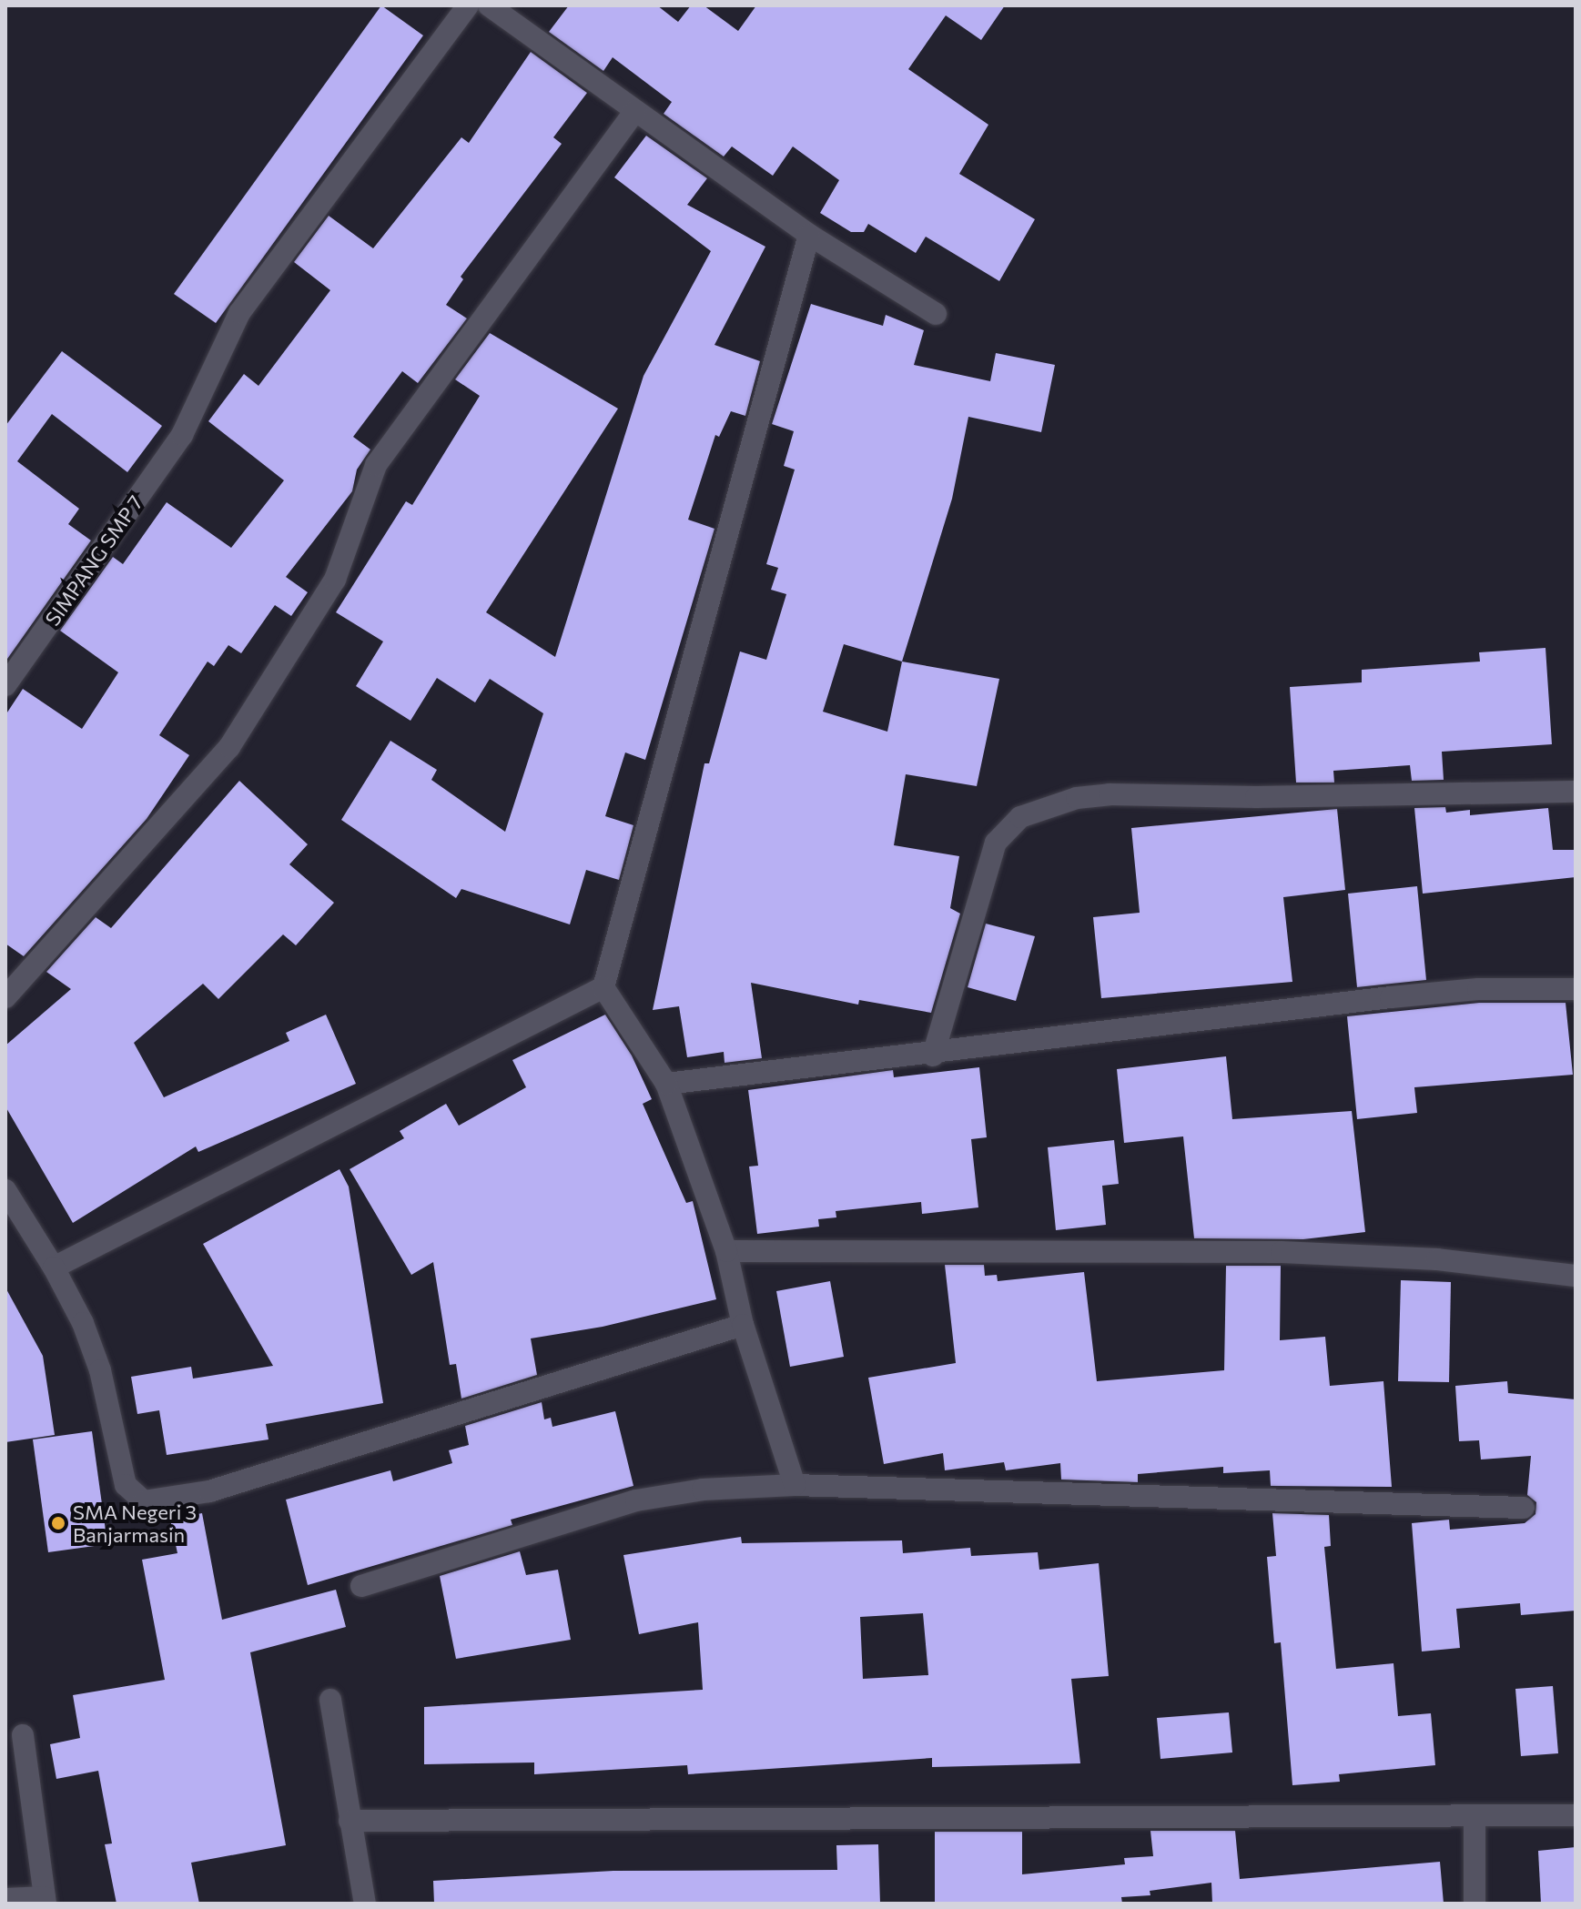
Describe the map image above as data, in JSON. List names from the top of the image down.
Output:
{
  "streets": {
    "street": ["SIMPANG SMP 7"]
  },
  "places": ["SMA Negeri 3 Banjarmasin"]
}
